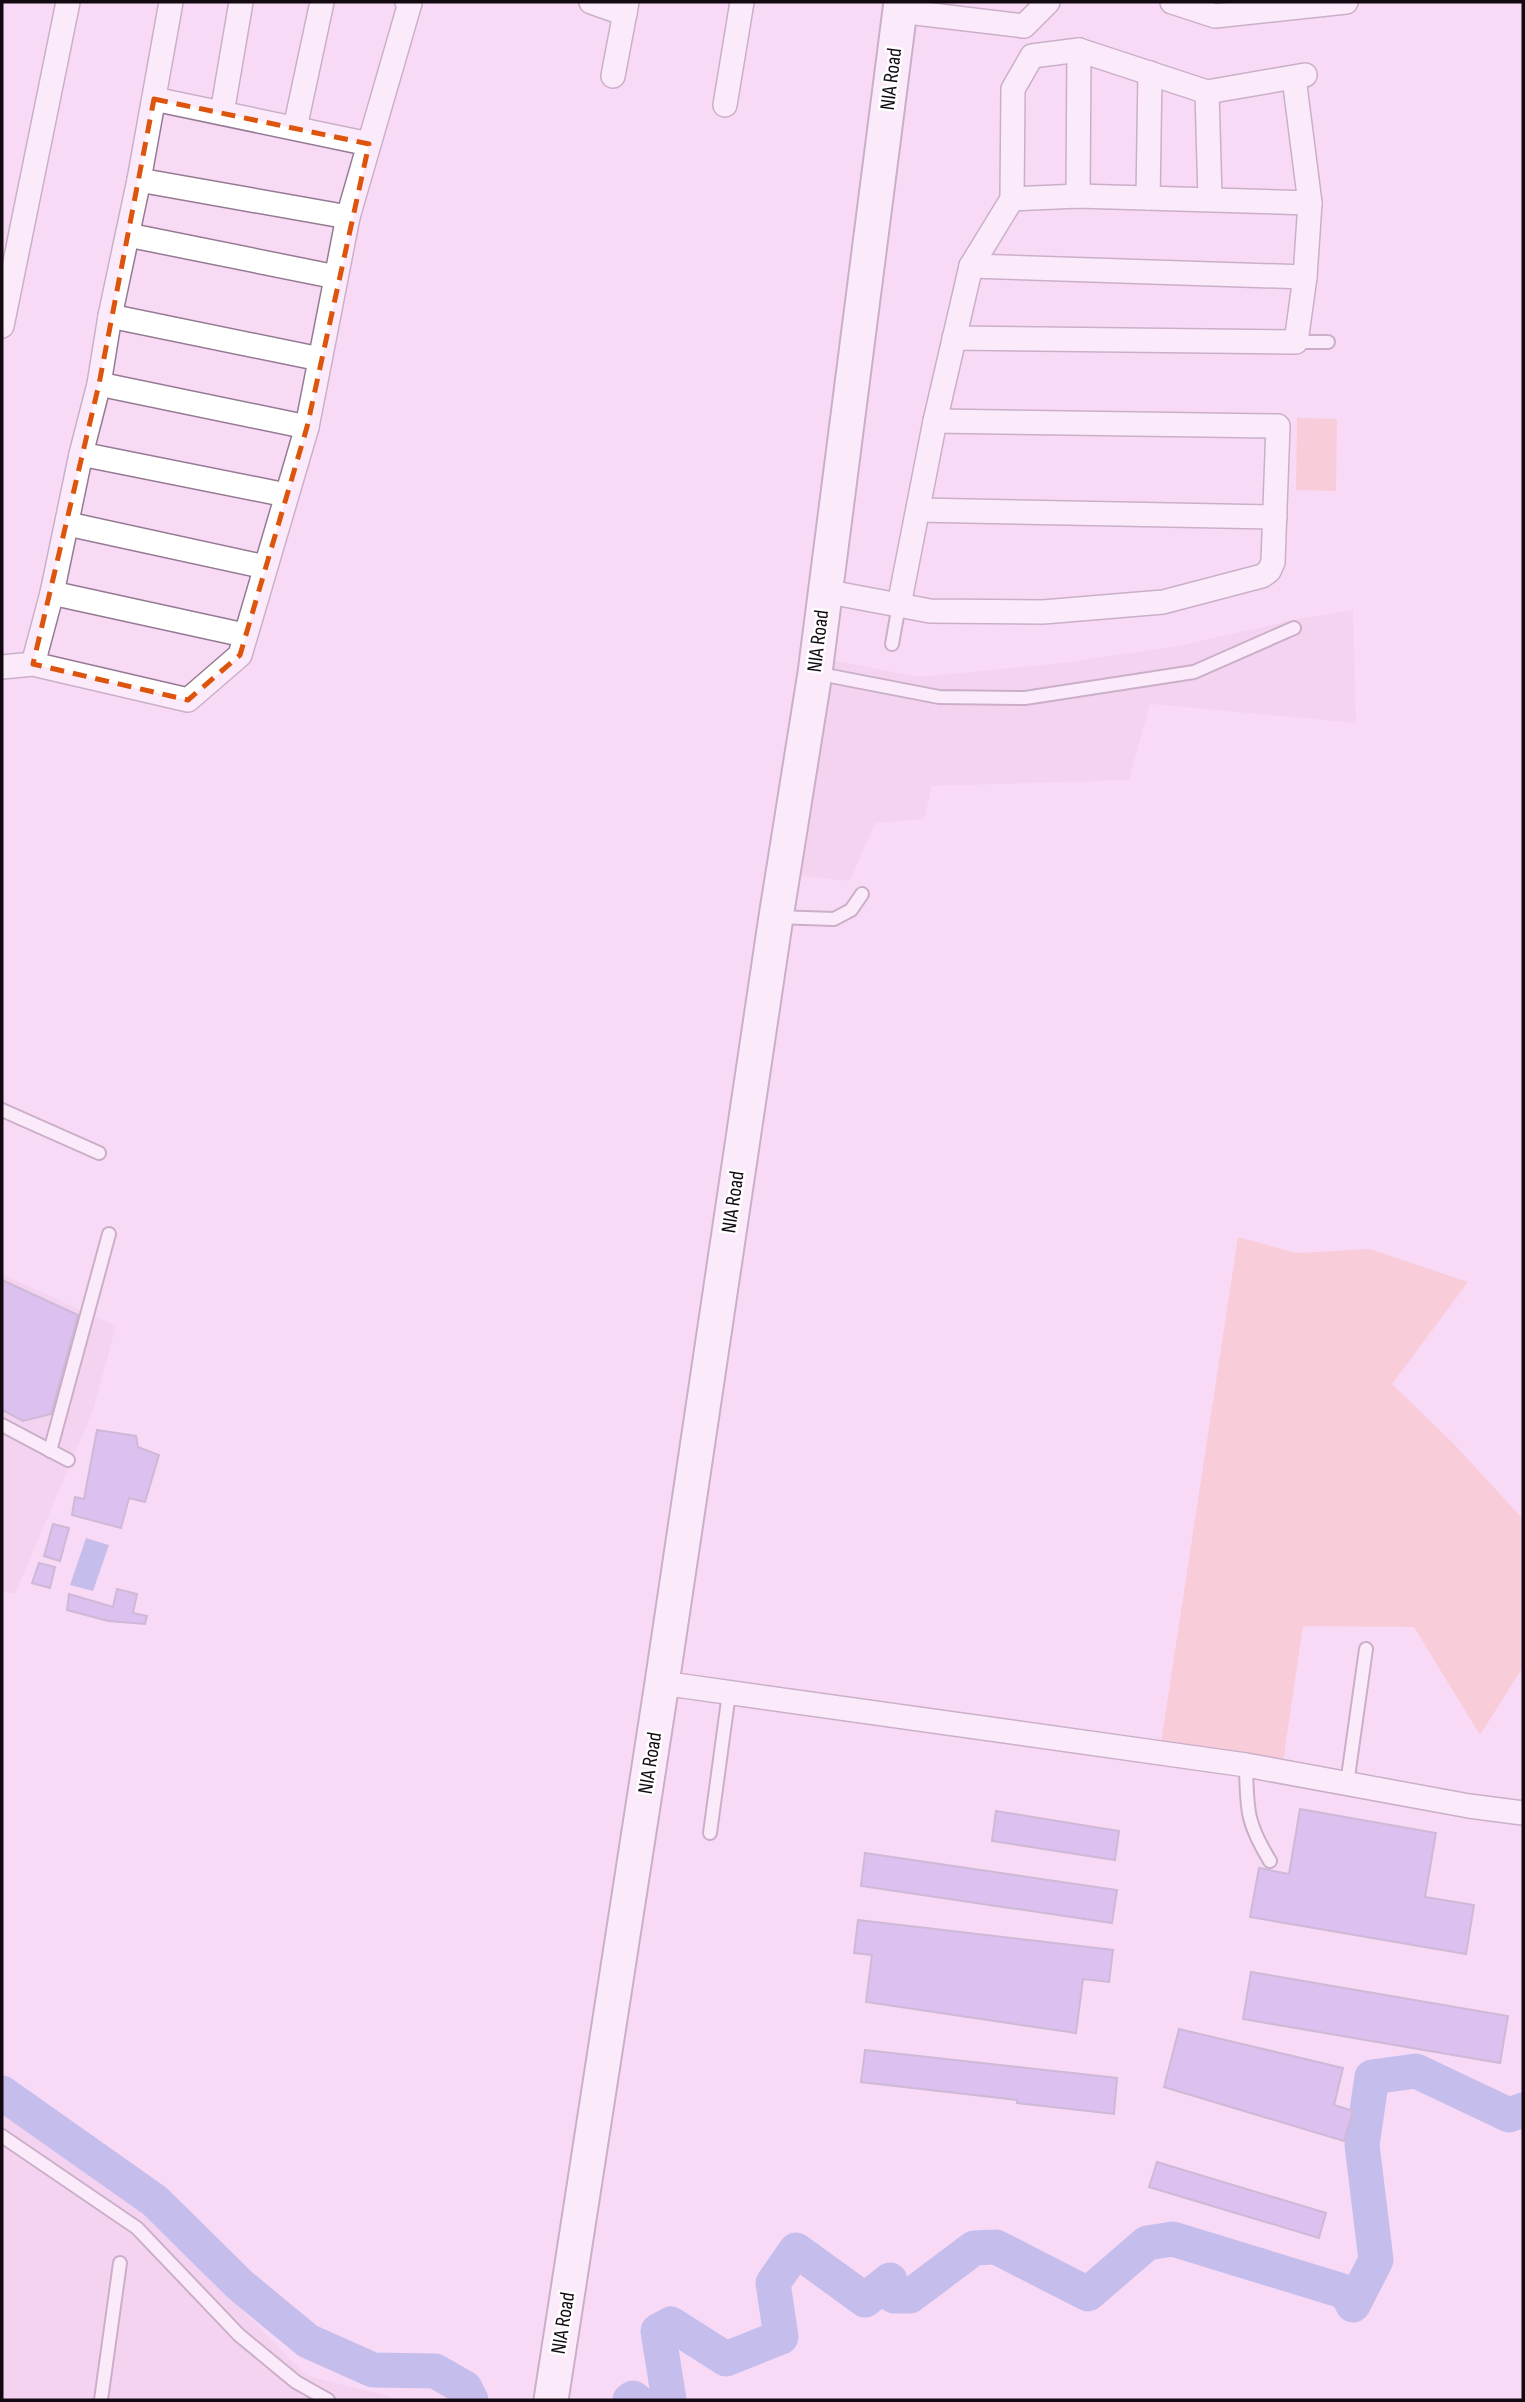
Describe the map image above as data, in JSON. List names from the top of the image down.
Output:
{
  "streets": {
    "street": ["NIA Road"]
  }
}
